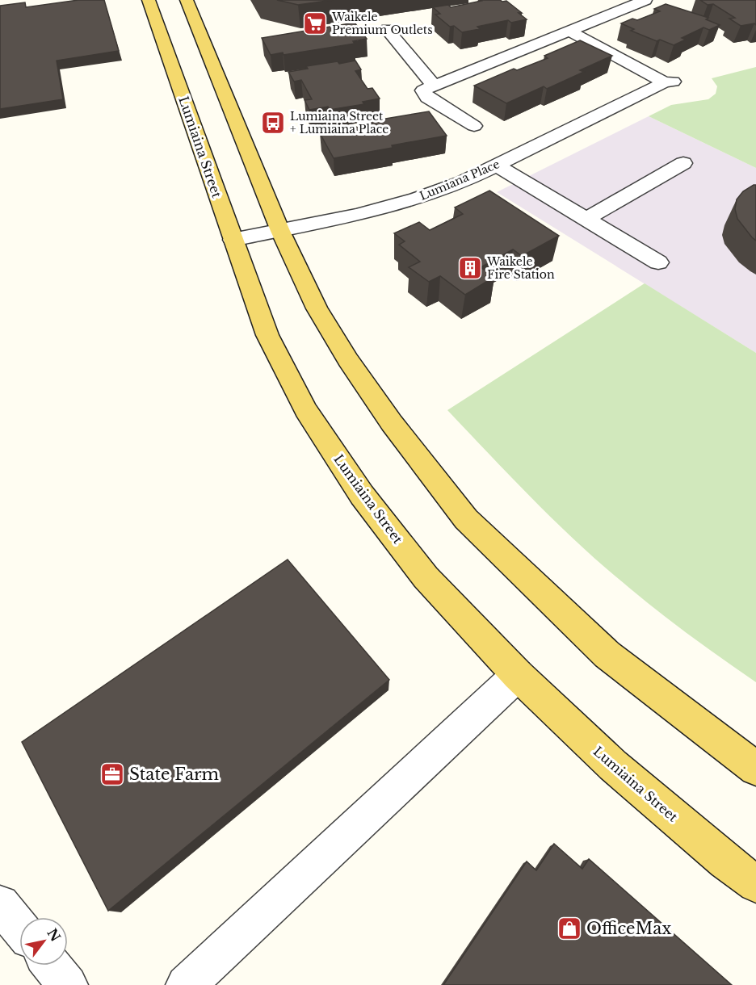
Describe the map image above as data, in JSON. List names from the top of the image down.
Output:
{
  "streets": {
    "main road": ["Lumiaina Street"],
    "street": ["Lumiana Place"]
  },
  "crossings": [
    ["Lumiaina Street", "Lumiana Place"]
  ],
  "places": {
    "supermarket": ["Waikele Premium Outlets"],
    "bus stop": ["Lumiaina Street + Lumiaina Place"],
    "building": ["Waikele Fire Station"],
    "office": ["State Farm"],
    "shop": ["OfficeMax"]
  },
  "north": "top right"
}
